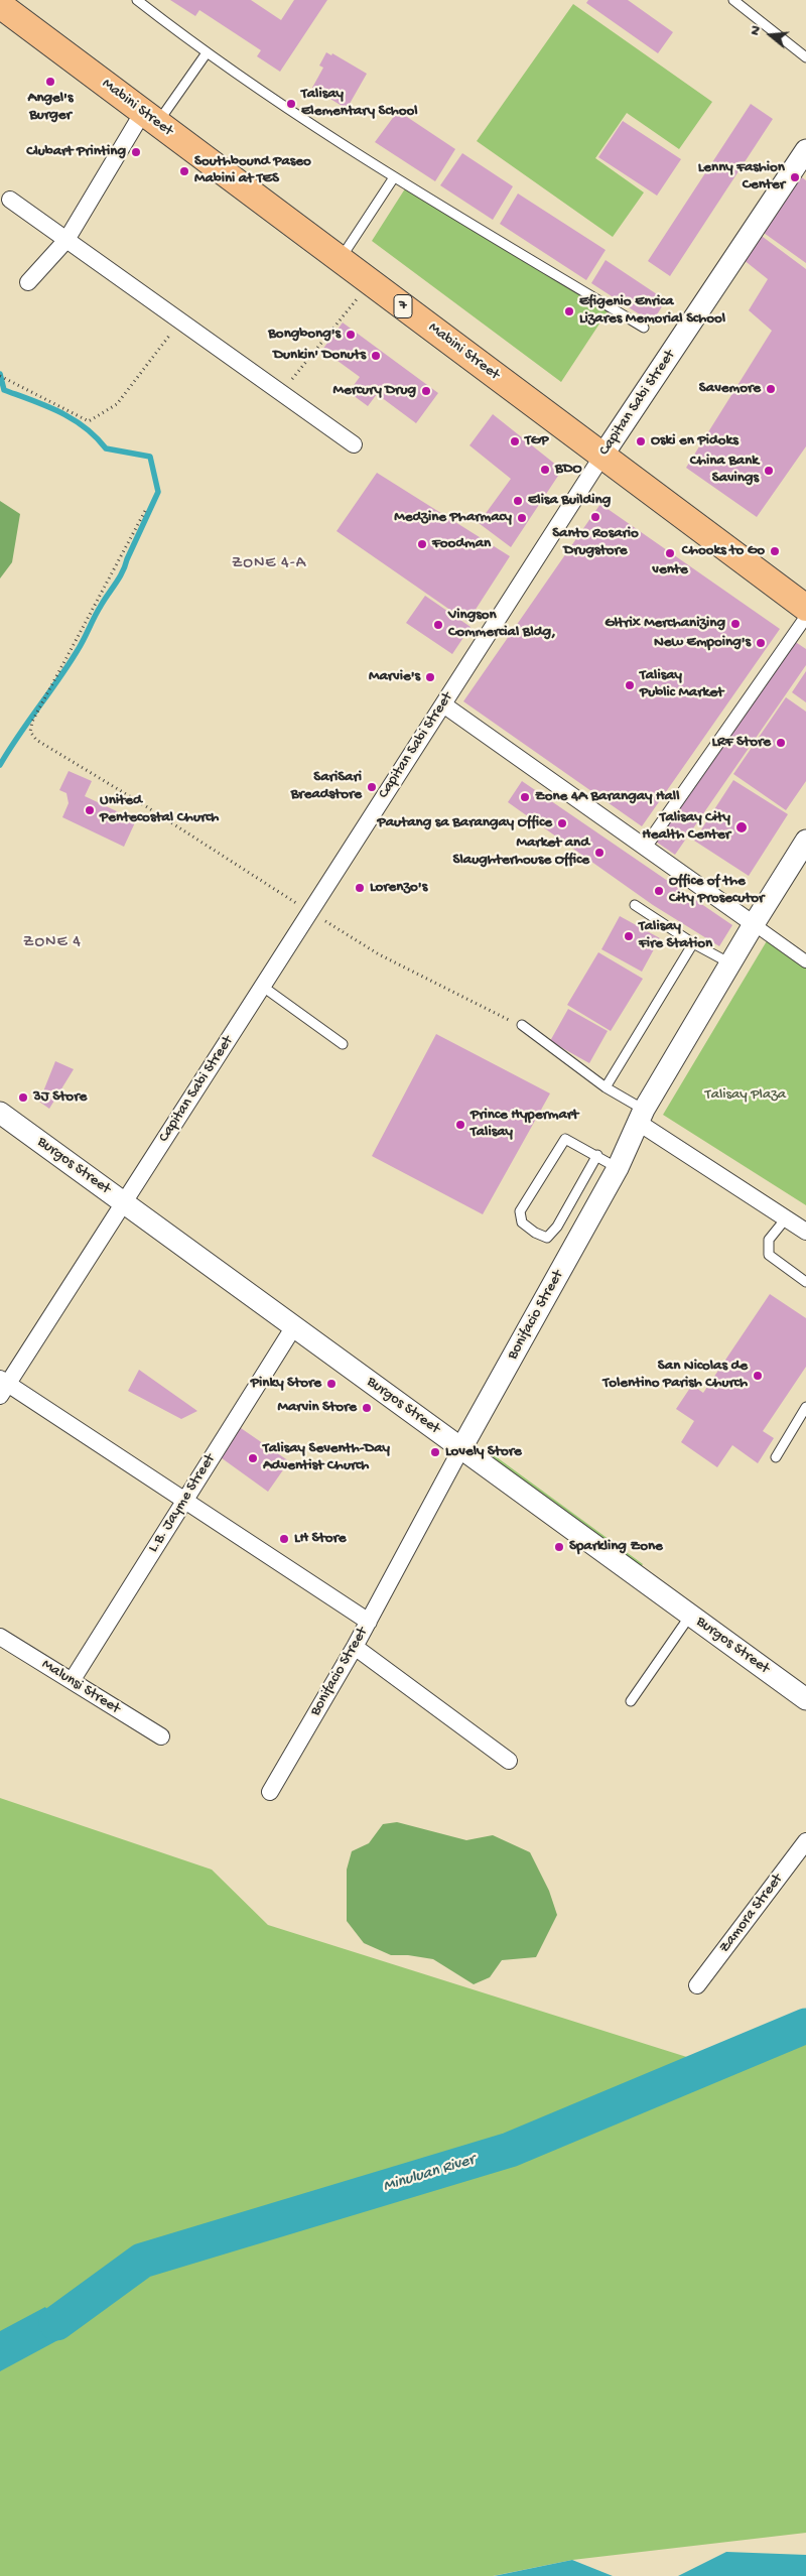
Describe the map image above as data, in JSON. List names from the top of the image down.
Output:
{
  "streets": {
    "main road": ["Mabini Street", "7"],
    "street": [
      "Capitan Sabi Street",
      "Burgos Street",
      "Bonifacio Street",
      "L.B. Jayme Street",
      "Malunsi Street",
      "Zamora Street"
    ]
  },
  "crossings": [
    ["Mabini Street", "Capitan Sabi Street"],
    ["Capitan Sabi Street", "Burgos Street"],
    ["Burgos Street", "Bonifacio Street"],
    ["Burgos Street", "L.B. Jayme Street"],
    ["L.B. Jayme Street", "Malunsi Street"]
  ],
  "districts": ["ZONE 4-A", "ZONE 4"],
  "water": ["Minuluan River"],
  "parks": ["Talisay Plaza"],
  "places": [
    "Angel's Burger",
    "Talisay Elementary School",
    "Clubart Printing",
    "Southbound Paseo Mabini at TES",
    "Lenny Fashion Center",
    "Efigenio Enrica Lizares Memorial School",
    "Bongbong's",
    "Dunkin' Donuts",
    "Savemore",
    "Mercury Drug",
    "TGP",
    "Oski en Pidoks",
    "BDO",
    "China Bank Savings",
    "Elisa Building",
    "Santo Rosario Drugstore",
    "Medzine Pharmacy",
    "Foodman",
    "Chooks to Go",
    "vente",
    "Gltrix Merchanizing",
    "Vingson Commercial Bldg,",
    "New Empoing's",
    "Marvie's",
    "Talisay Public Market",
    "LRF Store",
    "SariSari Breadstore",
    "Zone 4A Barangay Hall",
    "United Pentecostal Church",
    "Pautang sa Barangay Office",
    "Talisay City Health Center",
    "Market and Slaughterhouse Office",
    "Lorenzo's",
    "Office of the City Prosecutor",
    "Talisay Fire Station",
    "3J Store",
    "Prince Hypermart Talisay",
    "San Nicolas de Tolentino Parish Church",
    "Pinky Store",
    "Marvin Store",
    "Lovely Store",
    "Talisay Seventh-Day Adventist Church",
    "LH Store",
    "Sparkling Zone"
  ],
  "north": "left"
}
